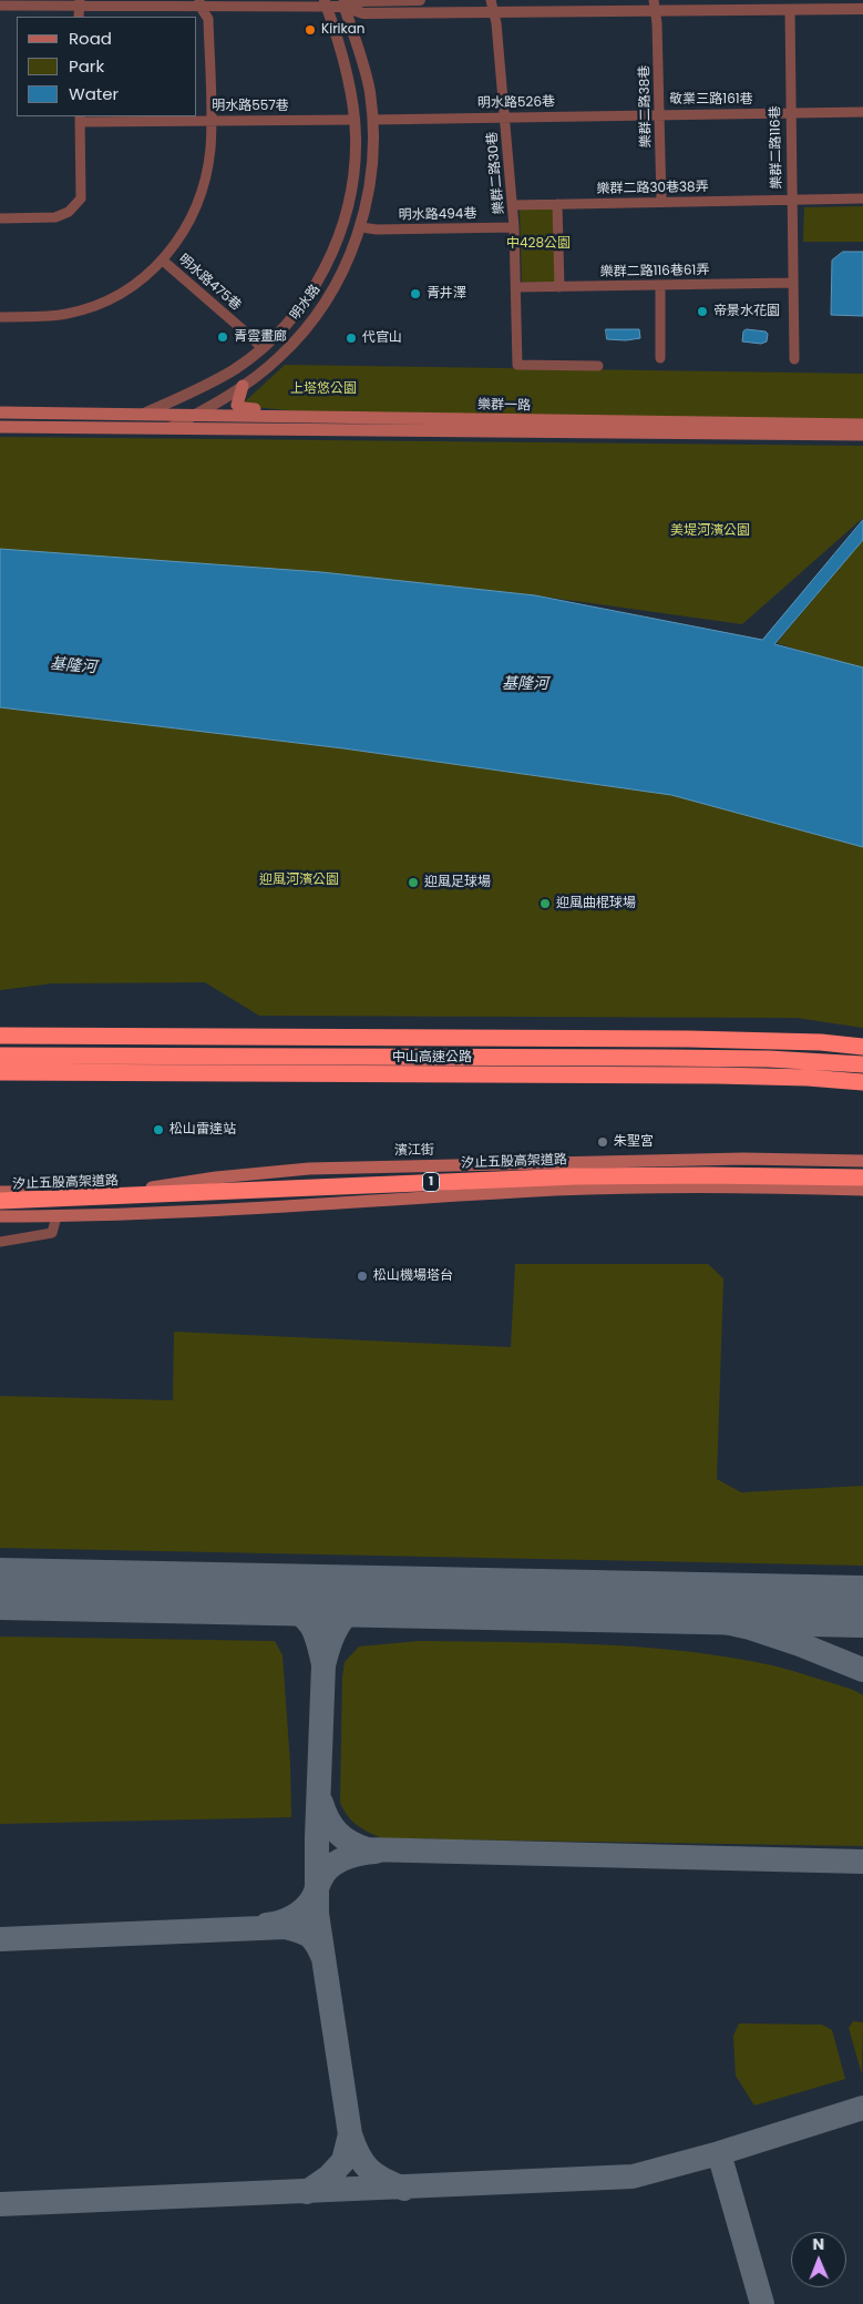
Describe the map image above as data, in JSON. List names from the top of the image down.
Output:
{
  "streets": {
    "highway": ["中山高速公路", "汐止五股高架道路", "1"],
    "main road": ["明水路", "樂群一路", "濱江街"],
    "street": [
      "敬業三路161巷",
      "明水路526巷",
      "明水路557巷",
      "樂群二路38巷",
      "樂群二路116巷",
      "樂群二路30巷",
      "樂群二路30巷38弄",
      "明水路494巷",
      "樂群二路116巷61弄",
      "明水路475巷"
    ]
  },
  "crossings": [
    ["敬業三路161巷", "明水路526巷"],
    ["敬業三路161巷", "樂群二路38巷"],
    ["敬業三路161巷", "樂群二路116巷"],
    ["明水路526巷", "樂群二路38巷"],
    ["明水路526巷", "樂群二路30巷"],
    ["明水路526巷", "明水路"],
    ["明水路557巷", "明水路"],
    ["樂群二路38巷", "樂群二路30巷38弄"],
    ["樂群二路116巷", "樂群二路30巷38弄"],
    ["樂群二路116巷", "樂群二路116巷61弄"],
    ["樂群二路30巷", "樂群二路30巷38弄"],
    ["樂群二路30巷", "明水路494巷"],
    ["樂群二路30巷", "樂群二路116巷61弄"],
    ["明水路494巷", "明水路"],
    ["明水路475巷", "明水路"],
    ["明水路", "樂群一路"]
  ],
  "water": ["基隆河"],
  "parks": [
    "中428公園",
    "上塔悠公園",
    "美堤河濱公園",
    "迎風河濱公園"
  ],
  "places": [
    "Kirikan",
    "青井澤",
    "帝景水花園",
    "青雲畫廊",
    "代官山",
    "迎風足球場",
    "迎風曲棍球場",
    "松山雷達站",
    "朱聖宮",
    "松山機場塔台"
  ],
  "legend": ["Road", "Park", "Water"],
  "north": "top"
}
